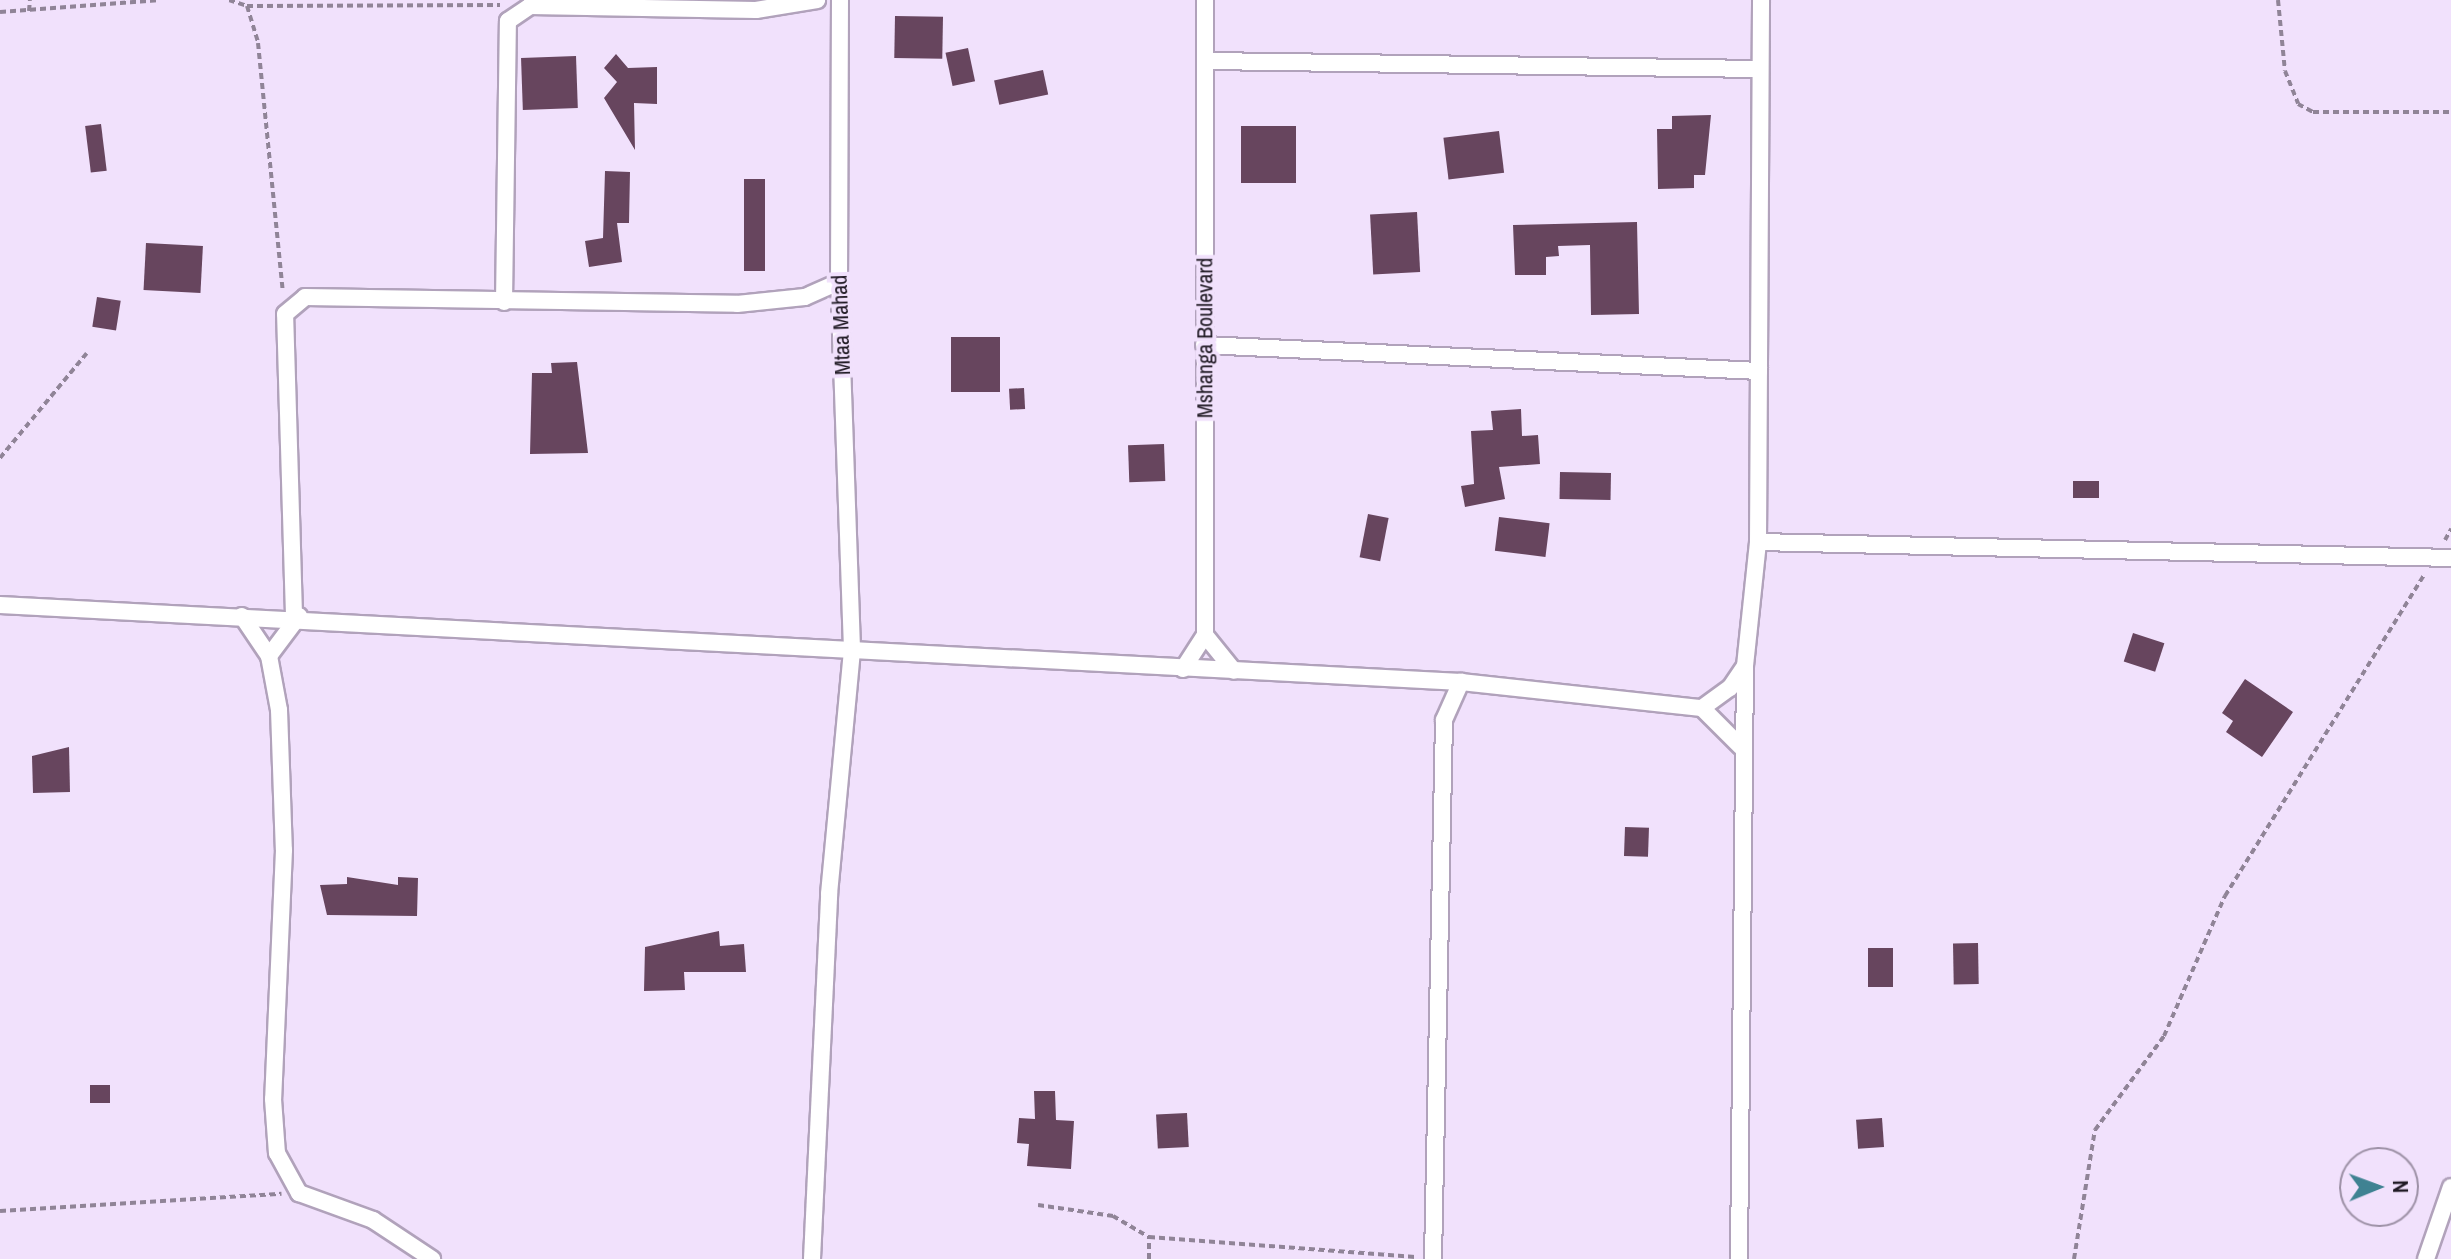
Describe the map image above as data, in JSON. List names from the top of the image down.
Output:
{
  "streets": {
    "street": ["Mtaa Mahad", "Mshanga Boulevard"]
  },
  "north": "right"
}
